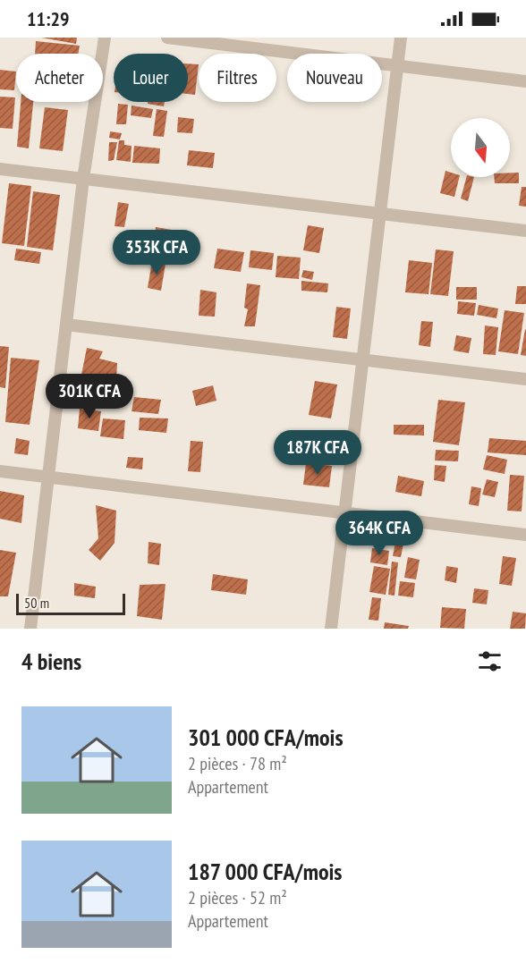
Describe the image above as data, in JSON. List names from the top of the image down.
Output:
{
  "scale_bar": "50 m",
  "north": "bottom",
  "page": {
    "status": "11:29",
    "chip": [
      "Acheter",
      "Louer",
      "Filtres",
      "Nouveau"
    ],
    "price": [
      "353K CFA",
      "301K CFA",
      "187K CFA",
      "364K CFA"
    ],
    "scale": "50 m",
    "heading": "4 biens",
    "list": [
      {
        "name": "301 000 CFA/mois",
        "note": "2 pièces · 78 m² · Appartement"
      },
      {
        "name": "187 000 CFA/mois",
        "note": "2 pièces · 52 m² · Appartement"
      }
    ]
  }
}
